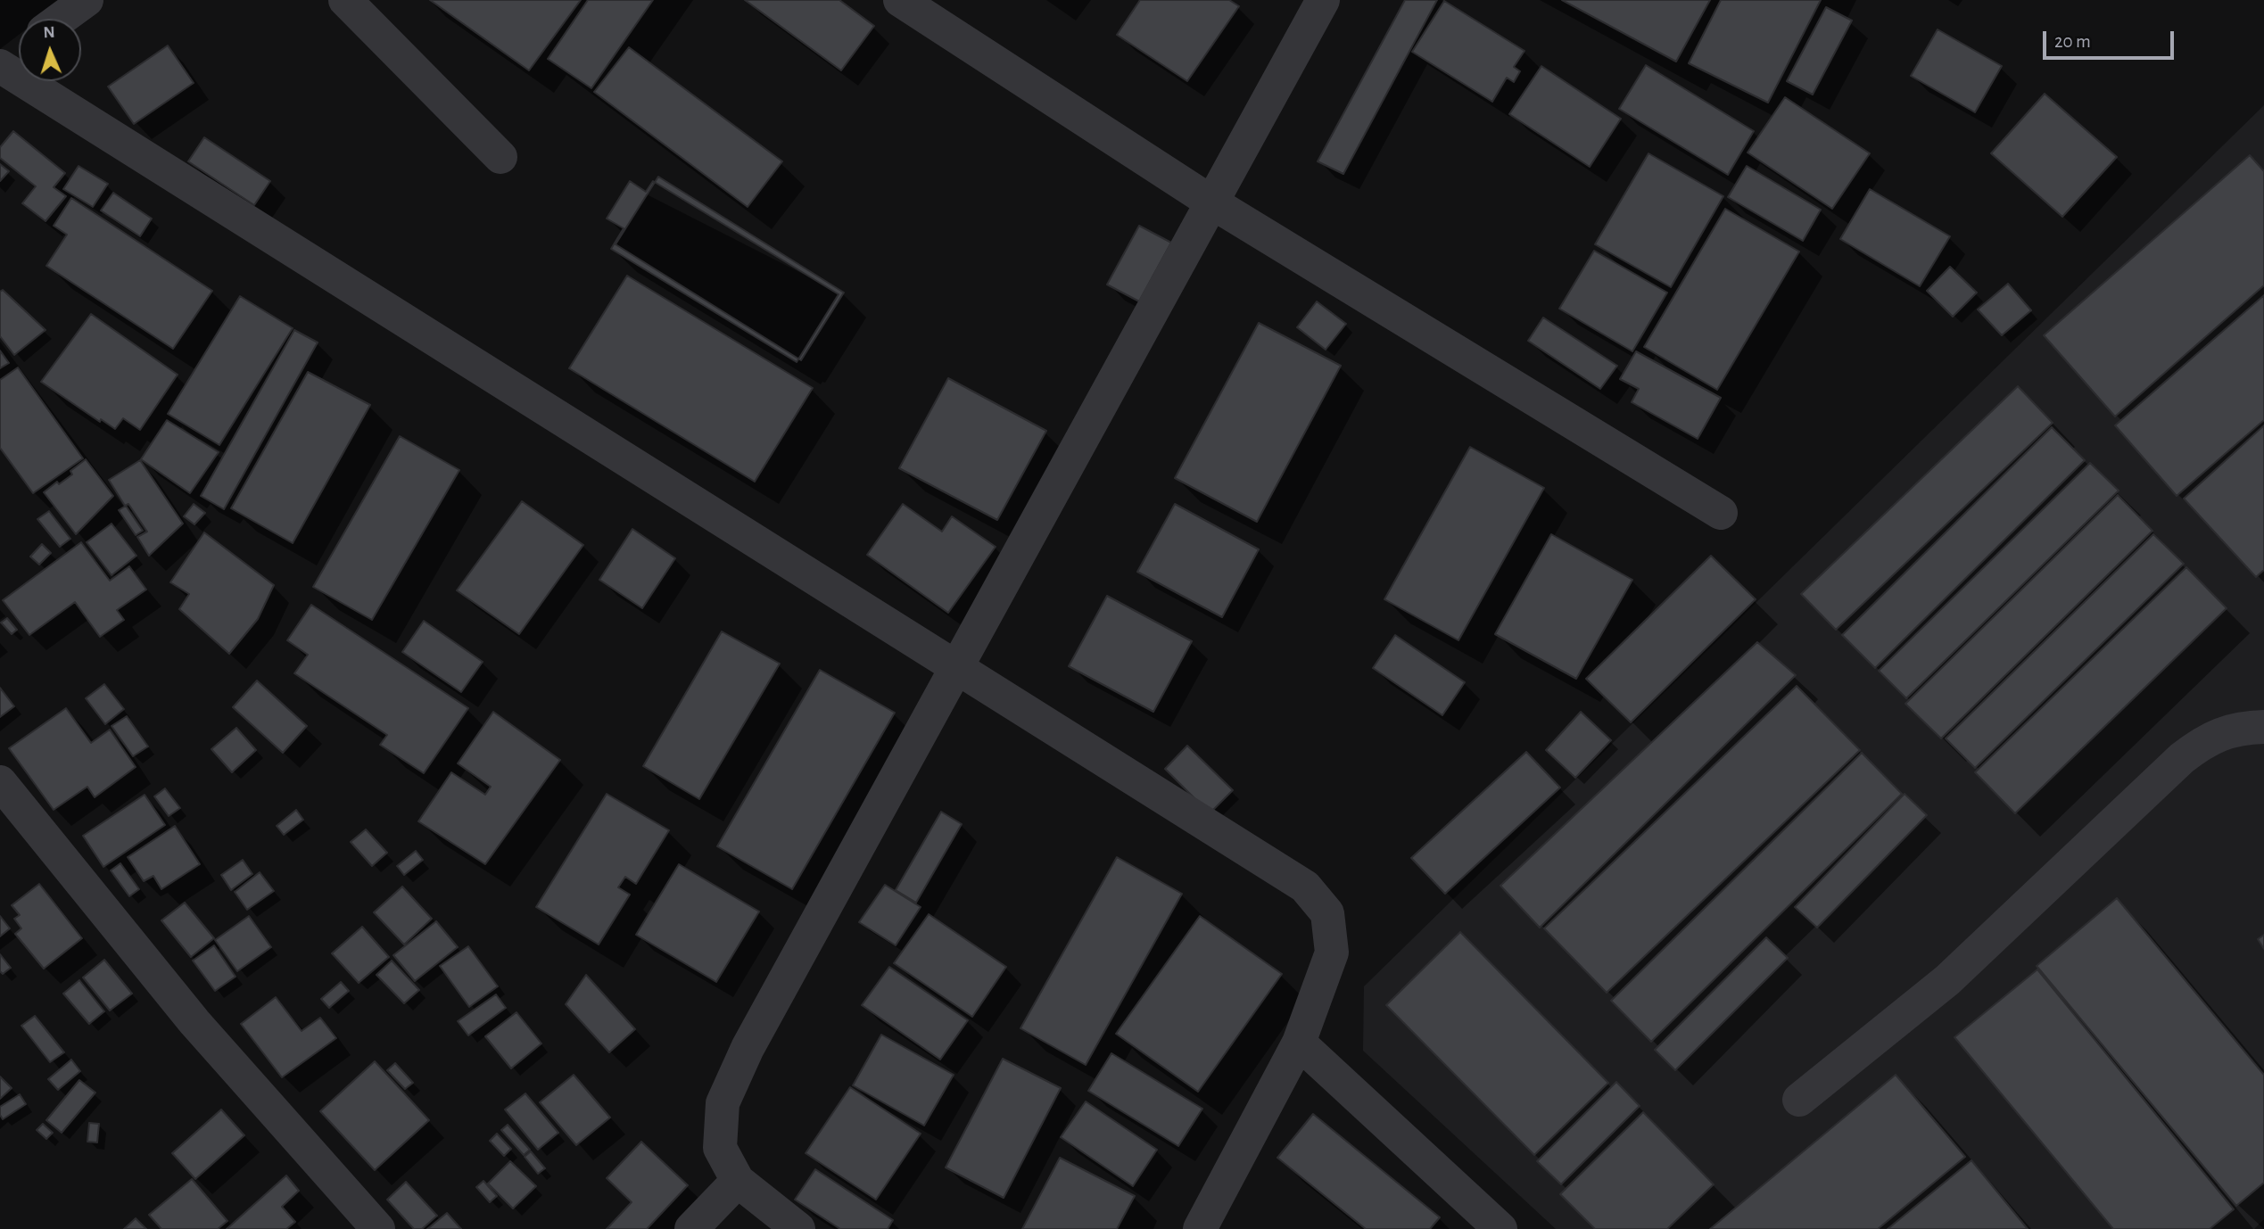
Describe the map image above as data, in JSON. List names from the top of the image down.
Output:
{
  "scale_bar": "20 m",
  "north": "top"
}
